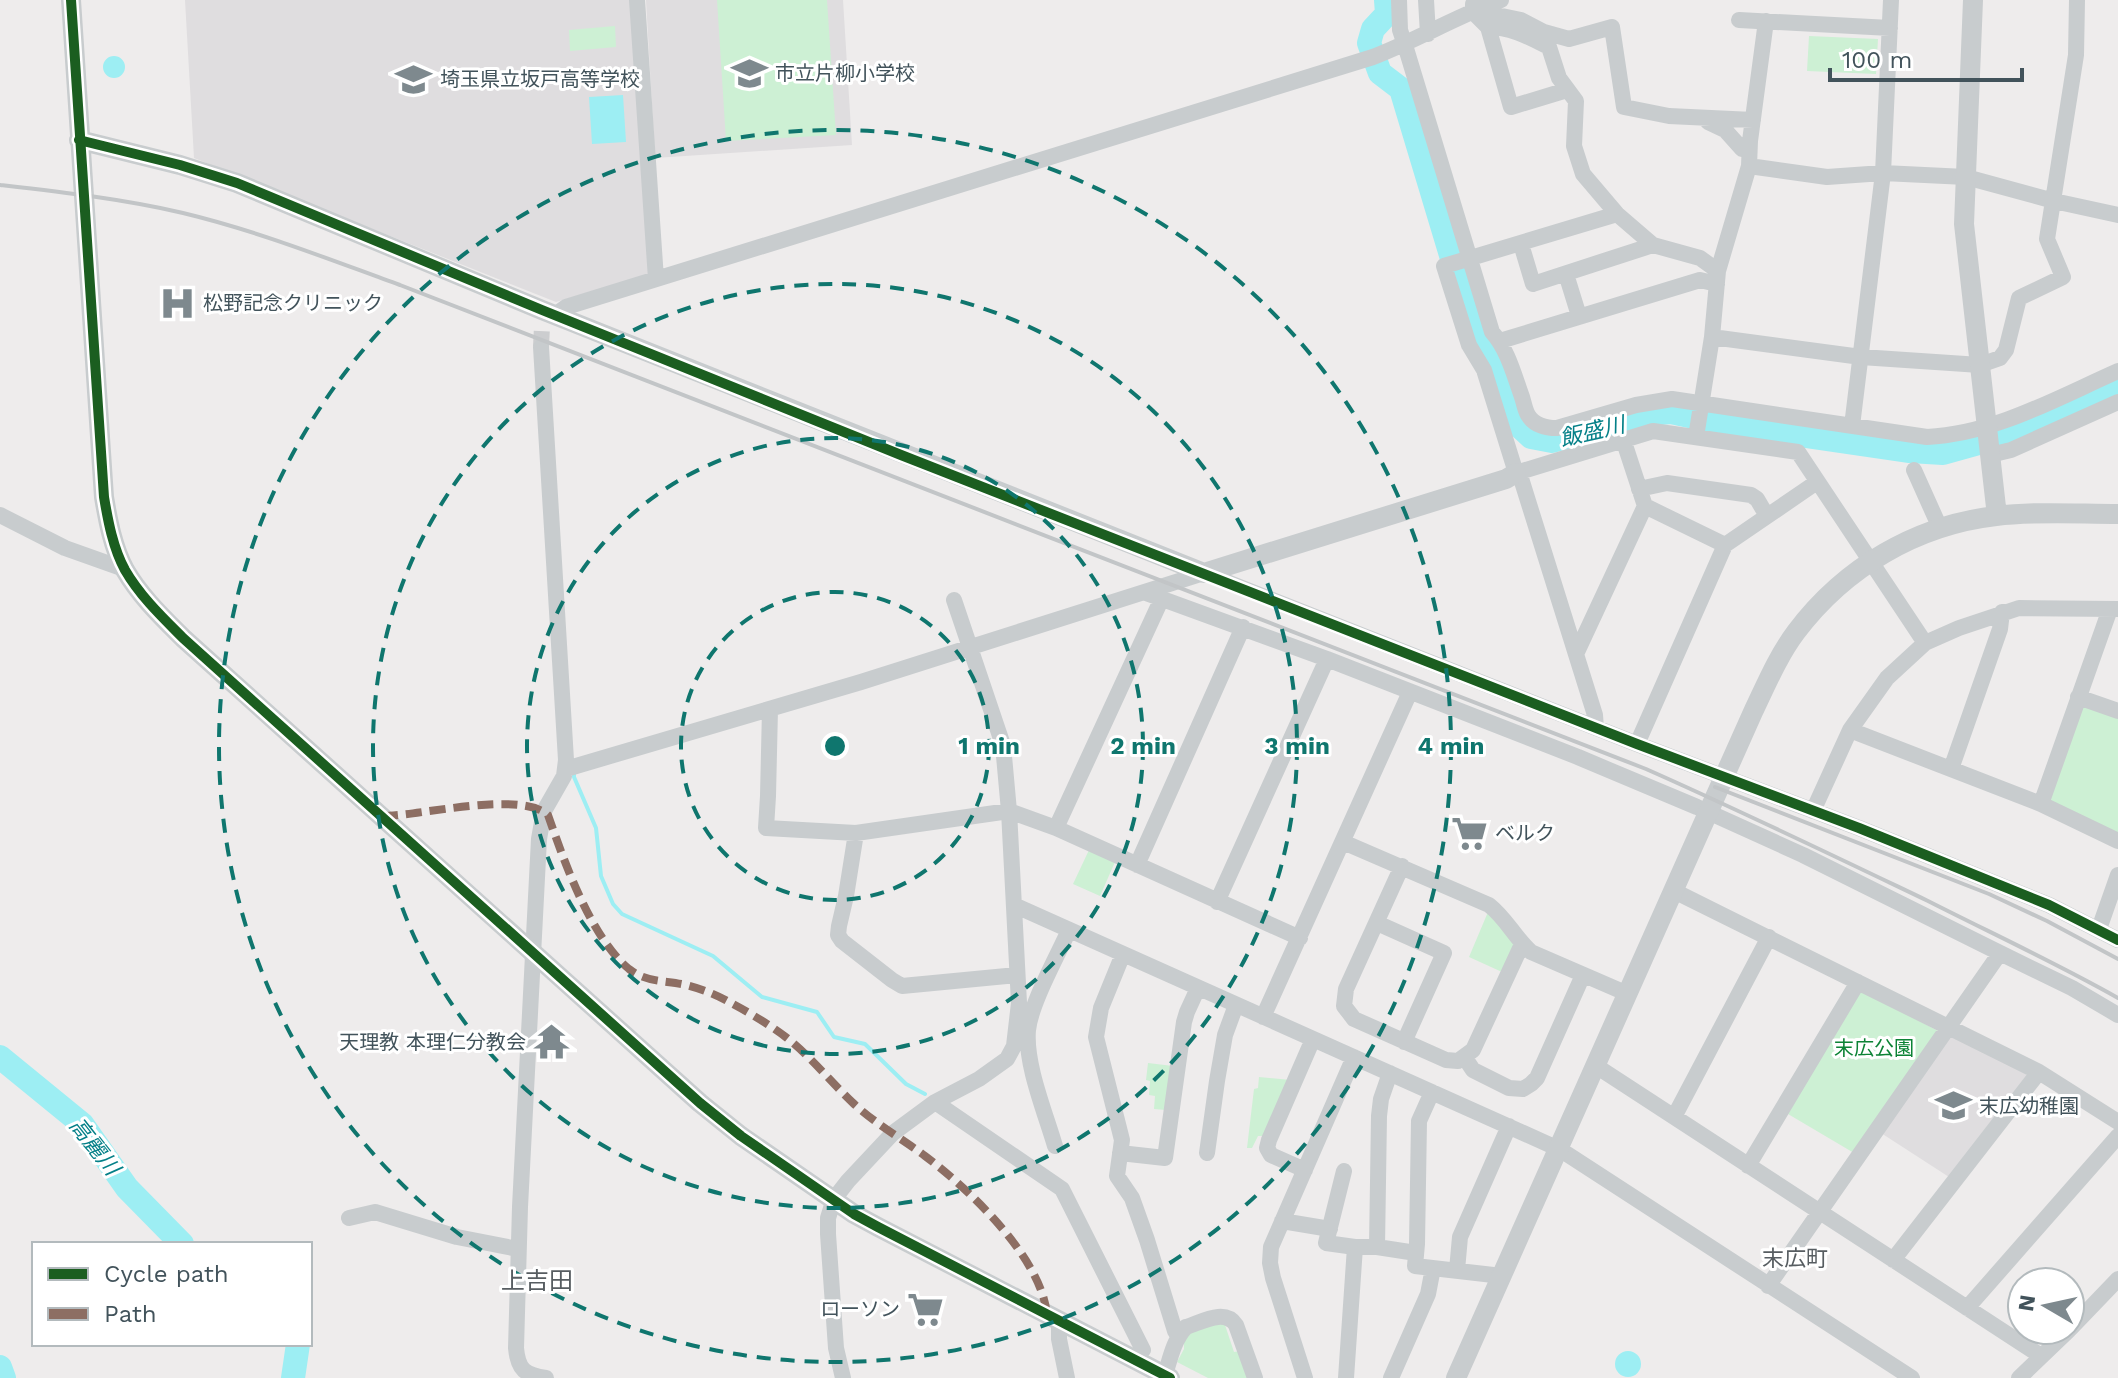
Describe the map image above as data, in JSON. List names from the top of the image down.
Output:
{
  "districts": ["末広町", "上吉田"],
  "water": ["飯盛川", "高麗川"],
  "parks": ["末広公園"],
  "places": {
    "school or university": ["市立片柳小学校", "埼玉県立坂戸高等学校", "末広幼稚園"],
    "hospital": ["松野記念クリニック"],
    "supermarket": ["ベルク", "ローソン"],
    "temple": ["天理教 本理仁分教会"]
  },
  "legend": ["Cycle path", "Path"],
  "scale_bar": "100 m",
  "north": "left",
  "rings": [
    "1 min",
    "2 min",
    "3 min",
    "4 min"
  ]
}
